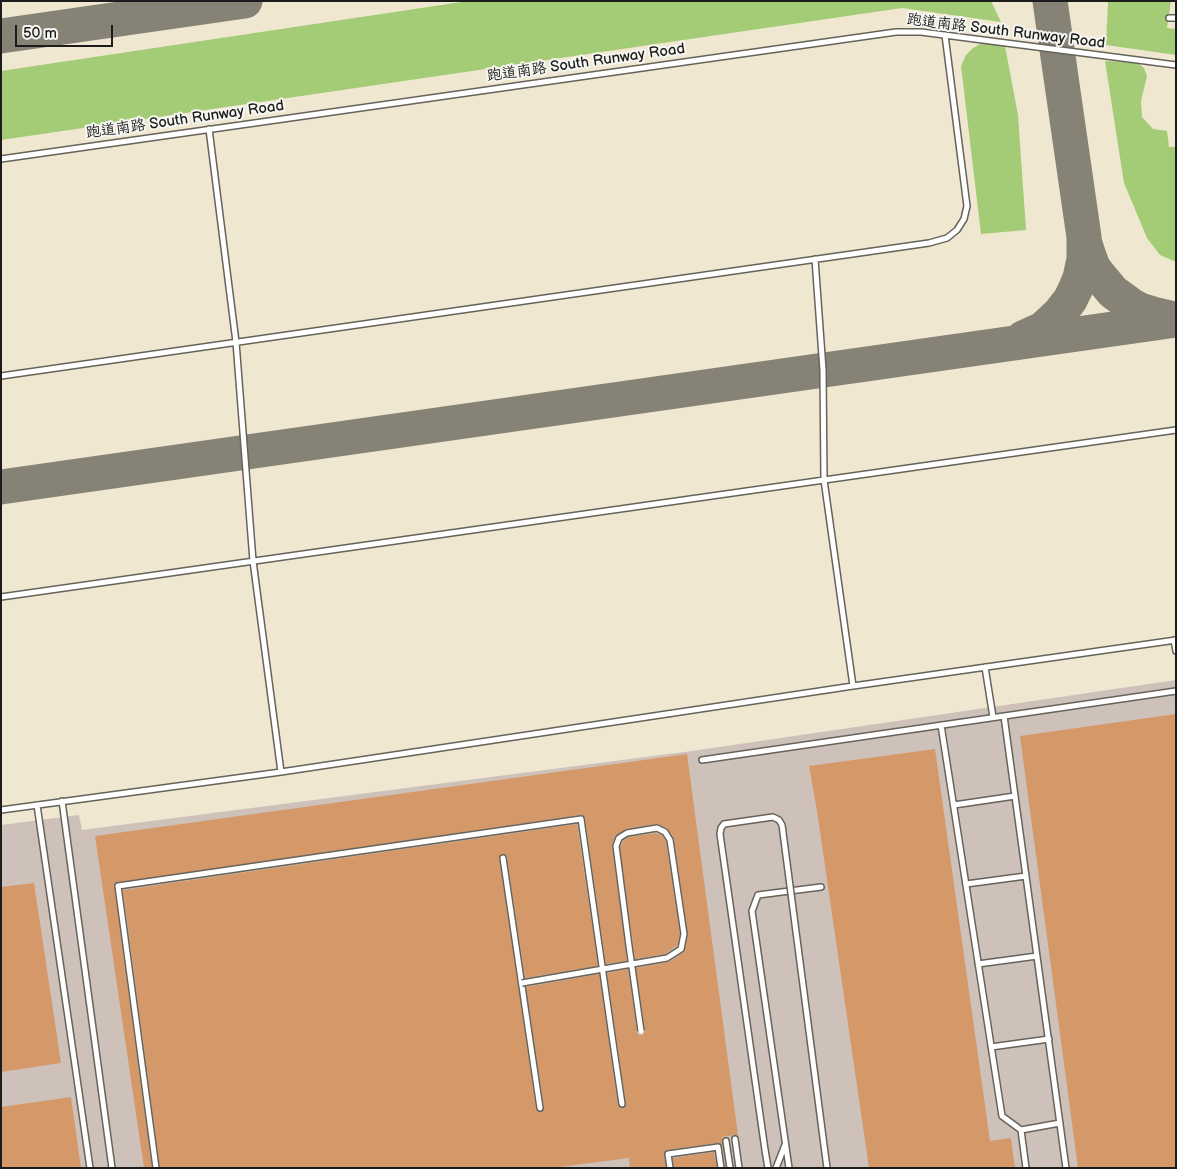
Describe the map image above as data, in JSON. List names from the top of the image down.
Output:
{
  "streets": {
    "lane": ["跑道南路 South Runway Road"]
  },
  "scale_bar": "50 m"
}
